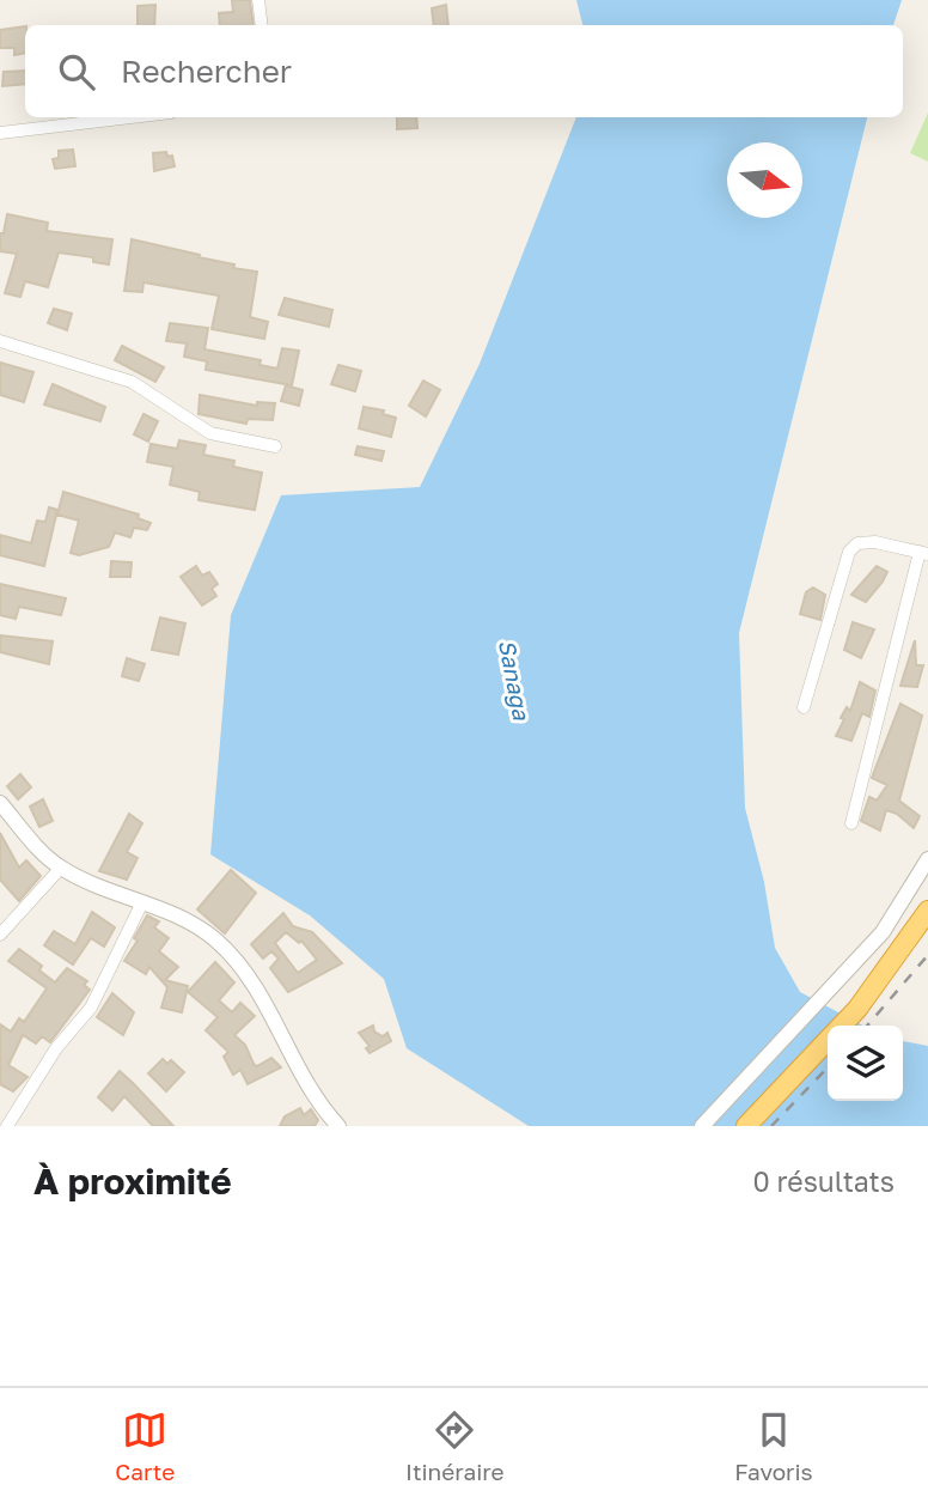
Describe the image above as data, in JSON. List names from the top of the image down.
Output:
{
  "water": ["Sanaga"],
  "north": "right",
  "page": {
    "search": "Rechercher",
    "heading": ["À proximité", "0 résultats"],
    "nav": ["Carte", "Itinéraire", "Favoris"]
  }
}
